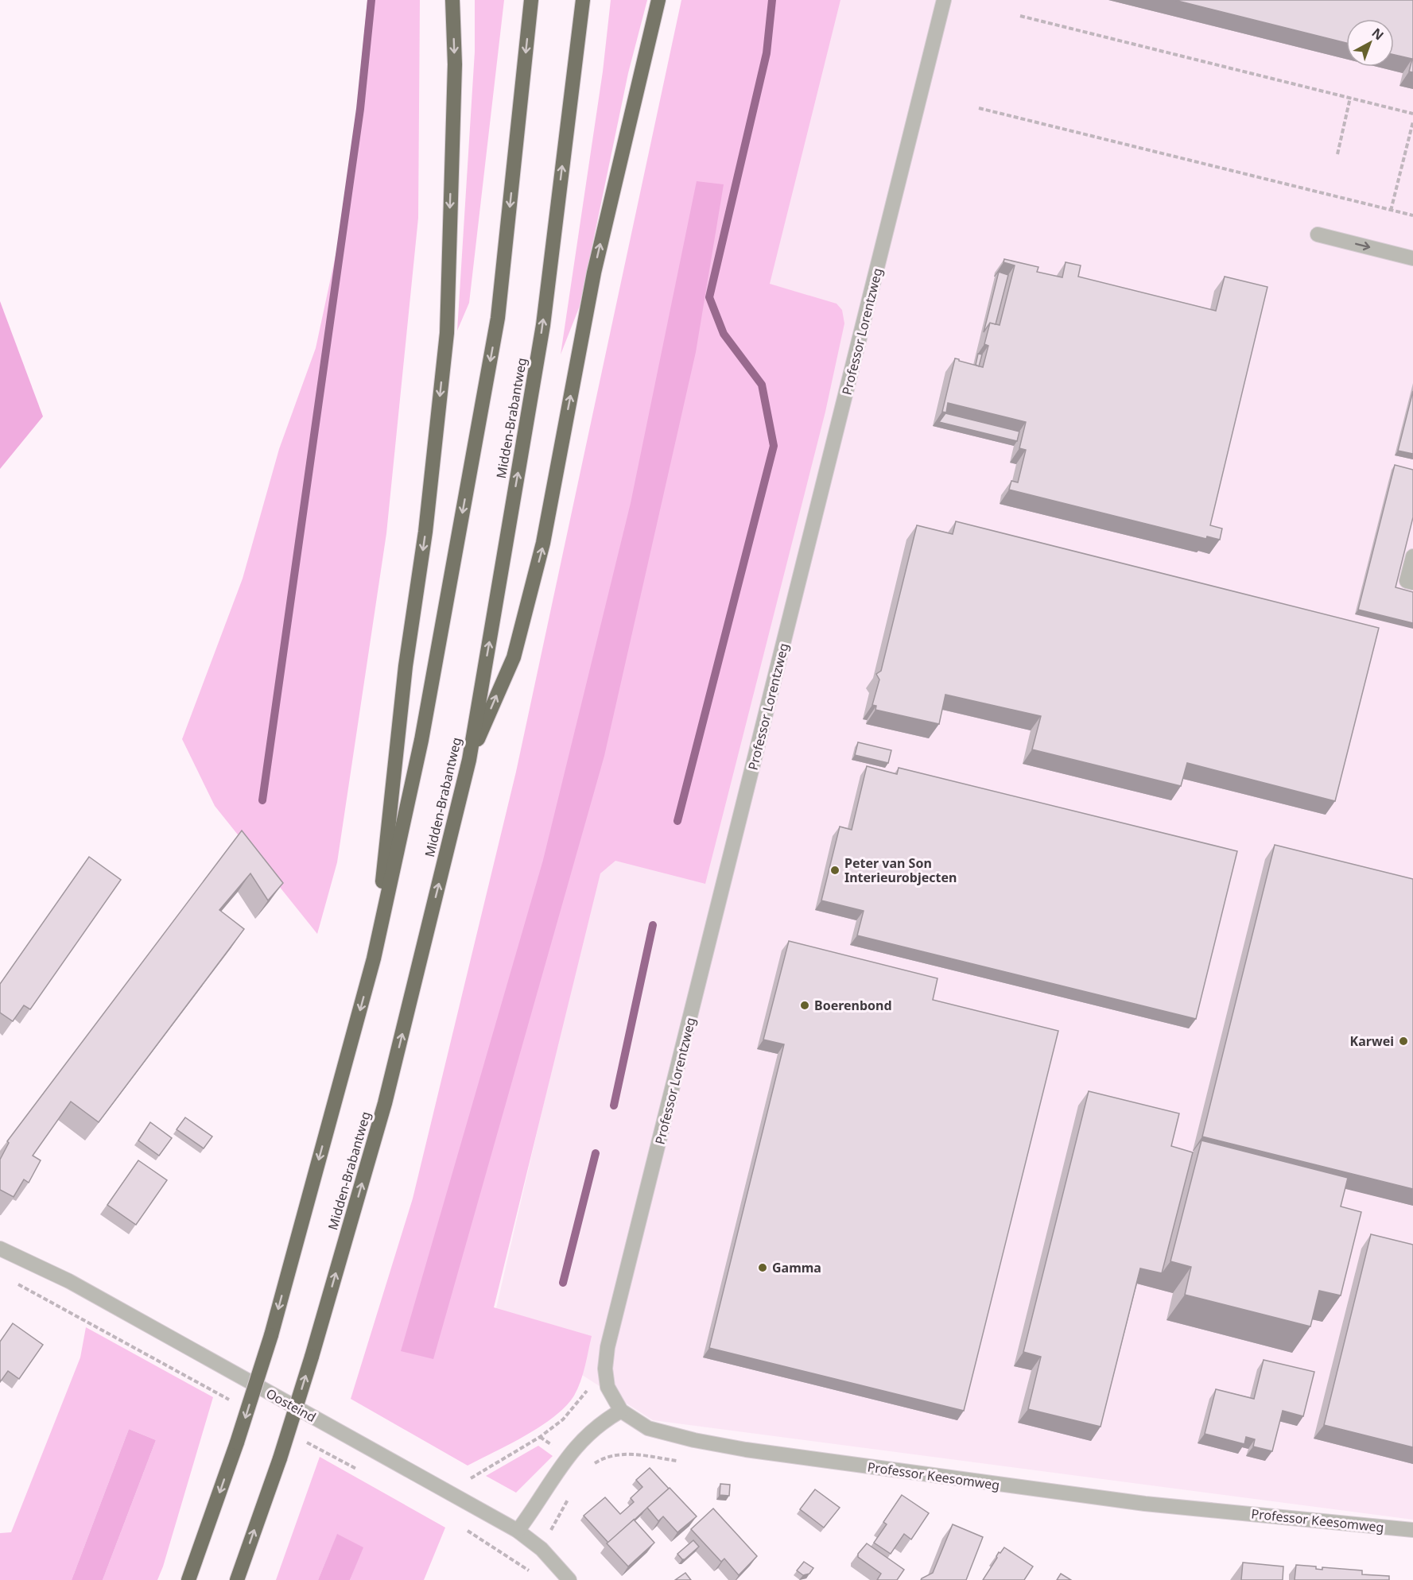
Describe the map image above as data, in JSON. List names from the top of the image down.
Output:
{
  "streets": {
    "highway": ["Midden-Brabantweg"],
    "street": ["Professor Lorentzweg", "Oosteind", "Professor Keesomweg"]
  },
  "crossings": [
    ["Professor Lorentzweg", "Professor Keesomweg"]
  ],
  "places": [
    "Peter van Son Interieurobjecten",
    "Boerenbond",
    "Karwei",
    "Gamma"
  ],
  "north": "top right"
}
